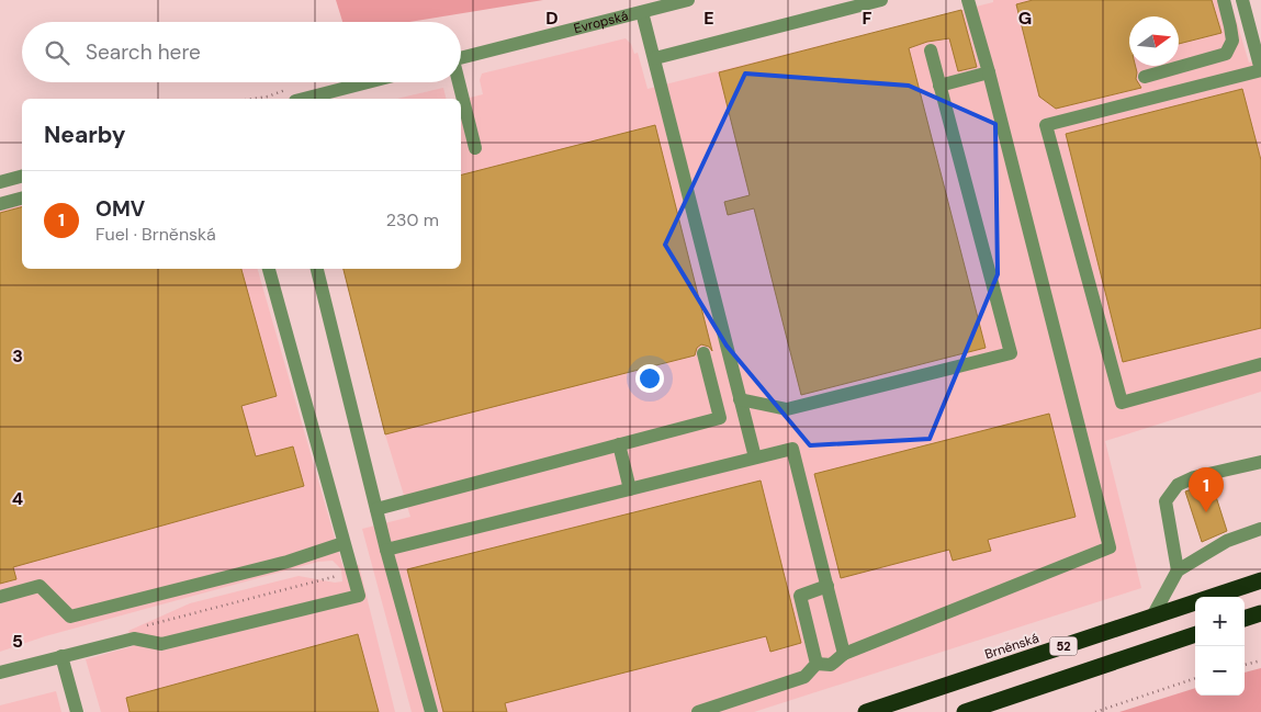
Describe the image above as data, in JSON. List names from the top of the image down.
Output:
{
  "streets": {
    "highway": ["Brněnská", "52"],
    "street": ["Evropská"]
  },
  "north": "right",
  "page": {
    "search": "Search here",
    "heading": "Nearby",
    "list": [
      {
        "mark": "1",
        "name": "OMV",
        "note": "Fuel · Brněnská",
        "value": "230 m"
      }
    ],
    "pins": "1",
    "map_buttons": ["+", "−"]
  },
  "grid": {
    "columns": [
      "D",
      "E",
      "F",
      "G"
    ],
    "rows": ["3", "4", "5"]
  }
}
